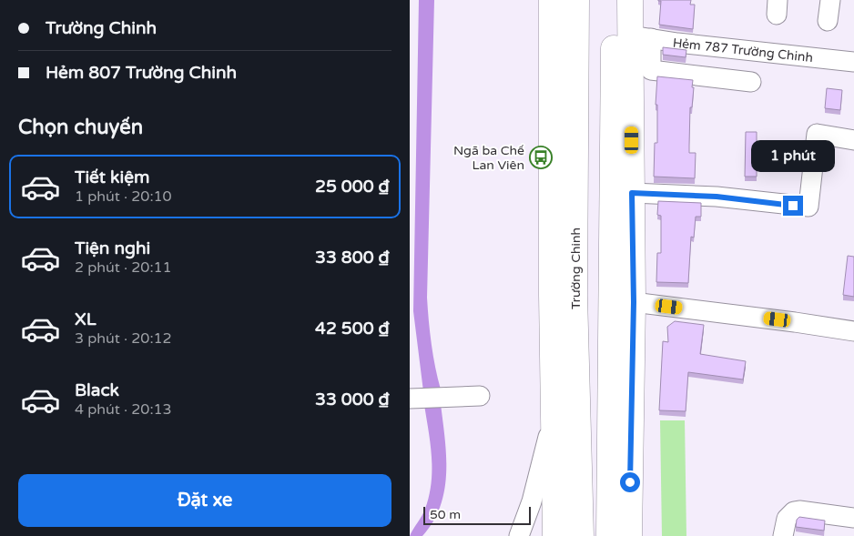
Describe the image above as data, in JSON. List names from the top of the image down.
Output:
{
  "streets": {
    "main road": ["Trường Chinh"],
    "street": ["Hẻm 787 Trường Chinh"]
  },
  "places": {
    "bus stop": ["Ngã ba Chế Lan Viên"]
  },
  "scale_bar": "50 m",
  "page": {
    "banner": ["Trường Chinh", "Hẻm 807 Trường Chinh"],
    "heading": "Chọn chuyến",
    "bubble": "1 phút",
    "list": [
      {
        "name": "Tiết kiệm",
        "note": "1 phút · 20:10",
        "value": "25 000 ₫"
      },
      {
        "name": "Tiện nghi",
        "note": "2 phút · 20:11",
        "value": "33 800 ₫"
      },
      {
        "name": "XL",
        "note": "3 phút · 20:12",
        "value": "42 500 ₫"
      },
      {
        "name": "Black",
        "note": "4 phút · 20:13",
        "value": "33 000 ₫"
      }
    ],
    "buttons": "Đặt xe",
    "scale": "50 m"
  }
}
